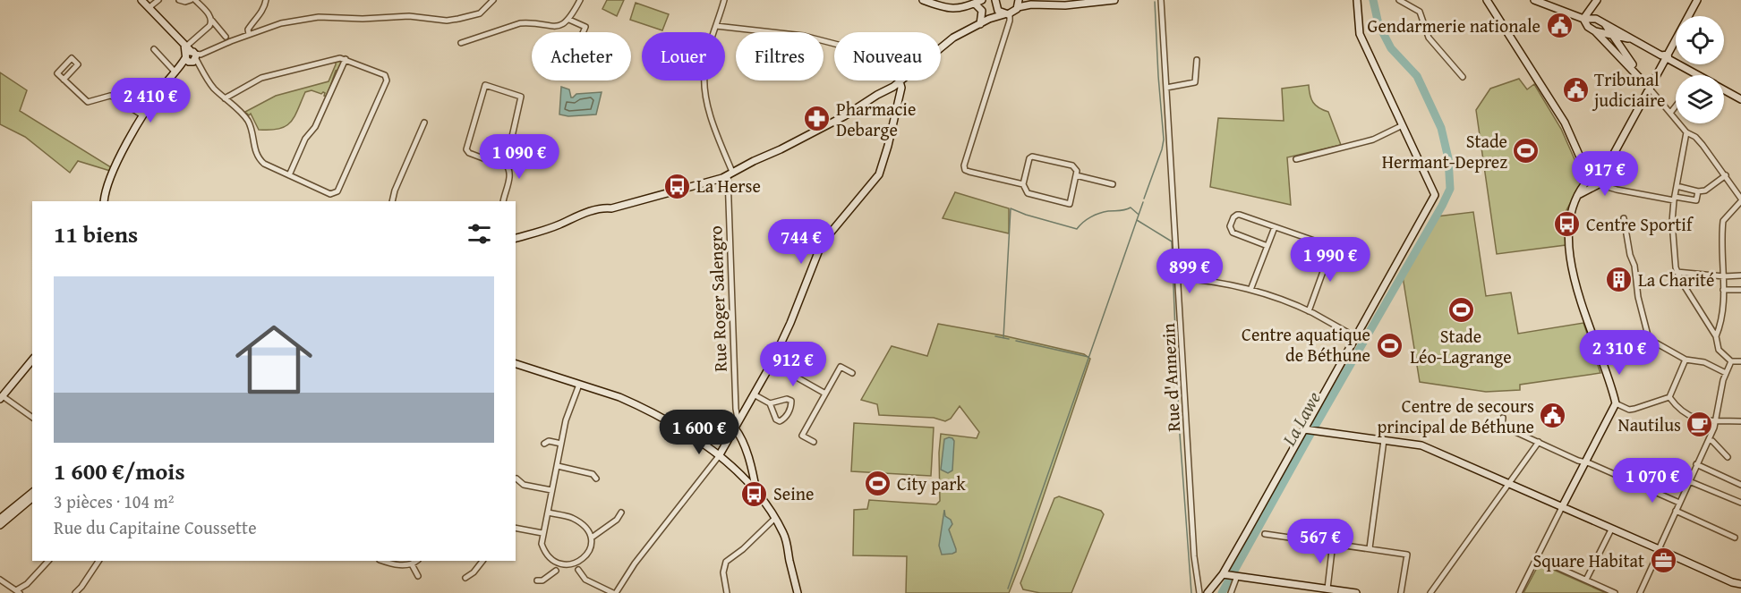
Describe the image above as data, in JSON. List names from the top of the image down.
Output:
{
  "streets": {
    "street": ["Rue Roger Salengro", "Rue d'Annezin"]
  },
  "water": ["La Lawe"],
  "places": {
    "public building": ["Gendarmerie nationale", "Tribunal judiciaire", "Centre de secours principal de Béthune"],
    "pharmacy": ["Pharmacie Debarge"],
    "sports": [
      "Stade Hermant-Deprez",
      "Stade Léo-Lagrange",
      "Centre aquatique de Béthune",
      "City park"
    ],
    "bus stop": ["La Herse", "Centre Sportif", "Seine"],
    "building": ["La Charité"],
    "cafe": ["Nautilus"],
    "office": ["Square Habitat"]
  },
  "page": {
    "chip": [
      "Acheter",
      "Louer",
      "Filtres",
      "Nouveau"
    ],
    "price": [
      "2 410 €",
      "1 090 €",
      "917 €",
      "744 €",
      "1 990 €",
      "899 €",
      "2 310 €",
      "912 €",
      "1 600 €",
      "1 070 €",
      "567 €"
    ],
    "heading": "11 biens",
    "list": [
      {
        "name": "1 600 €/mois",
        "note": "3 pièces · 104 m² · Rue du Capitaine Coussette"
      }
    ]
  }
}
